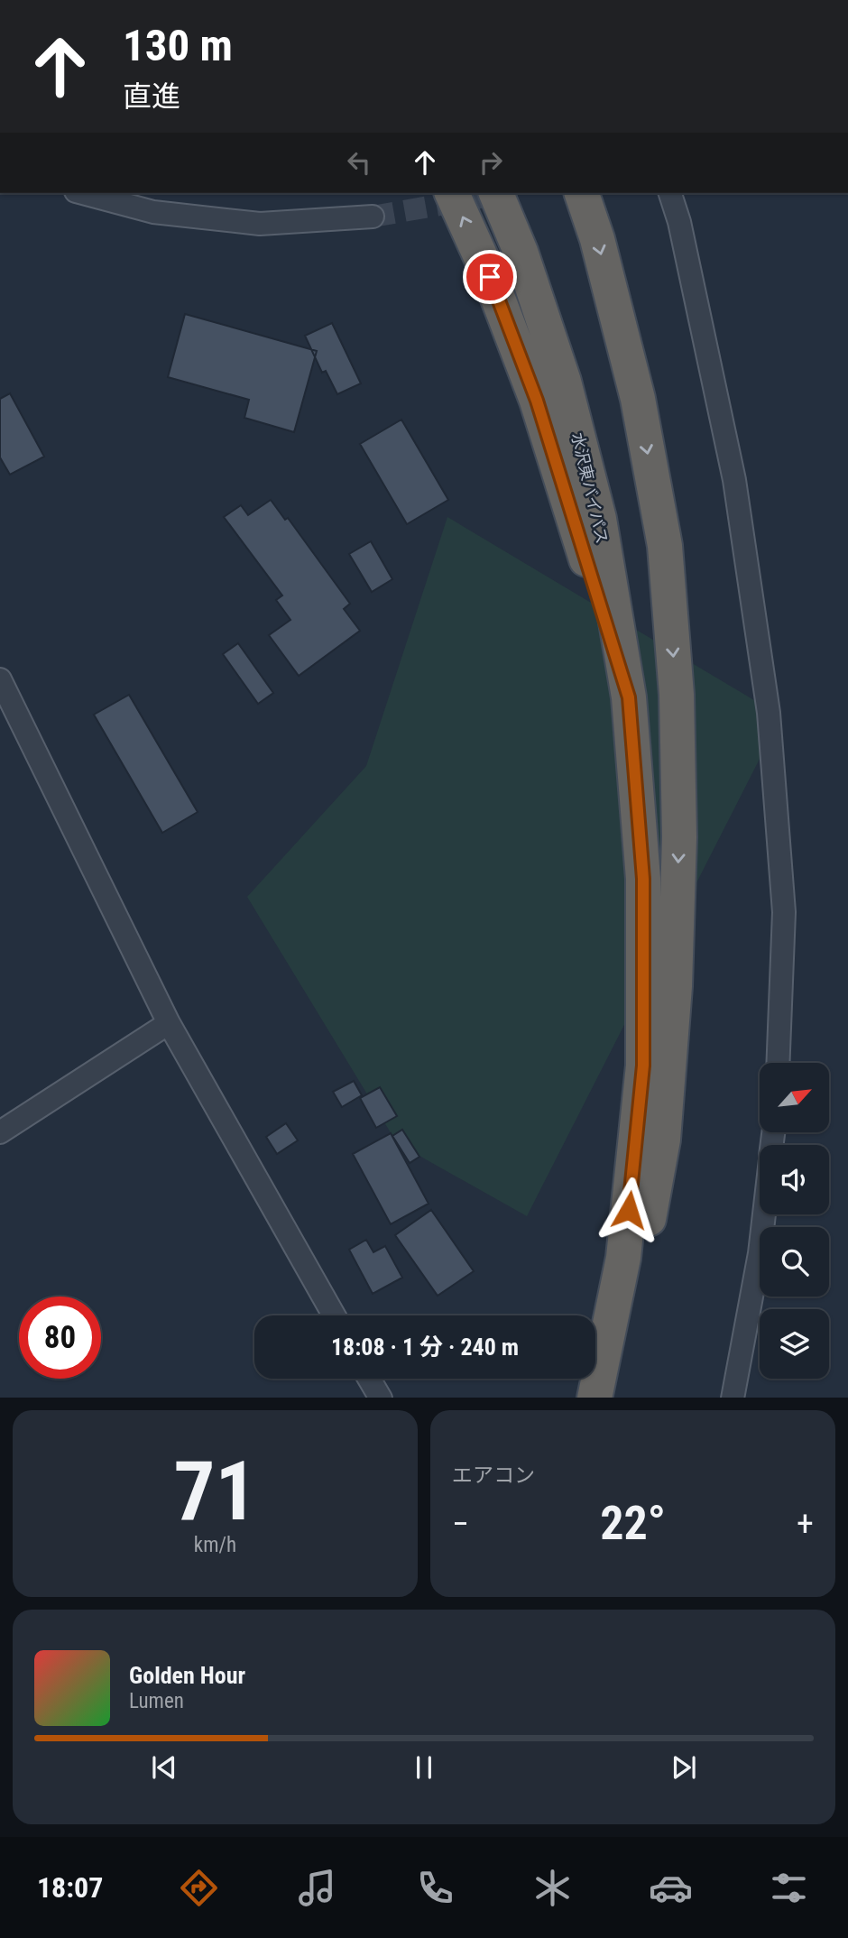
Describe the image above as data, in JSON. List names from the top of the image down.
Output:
{
  "streets": {
    "highway": ["水沢東バイパス"]
  },
  "north": "top right",
  "page": {
    "turn": ["130 m", "直進"],
    "limit": "80",
    "trip": "18:08 · 1 分 · 240 m",
    "tile": [
      ["71", "km/h"],
      "エアコン"
    ],
    "heat": ["−", "22°", "+"],
    "song": ["Golden Hour", "Lumen"],
    "tabs": "18:07"
  }
}
